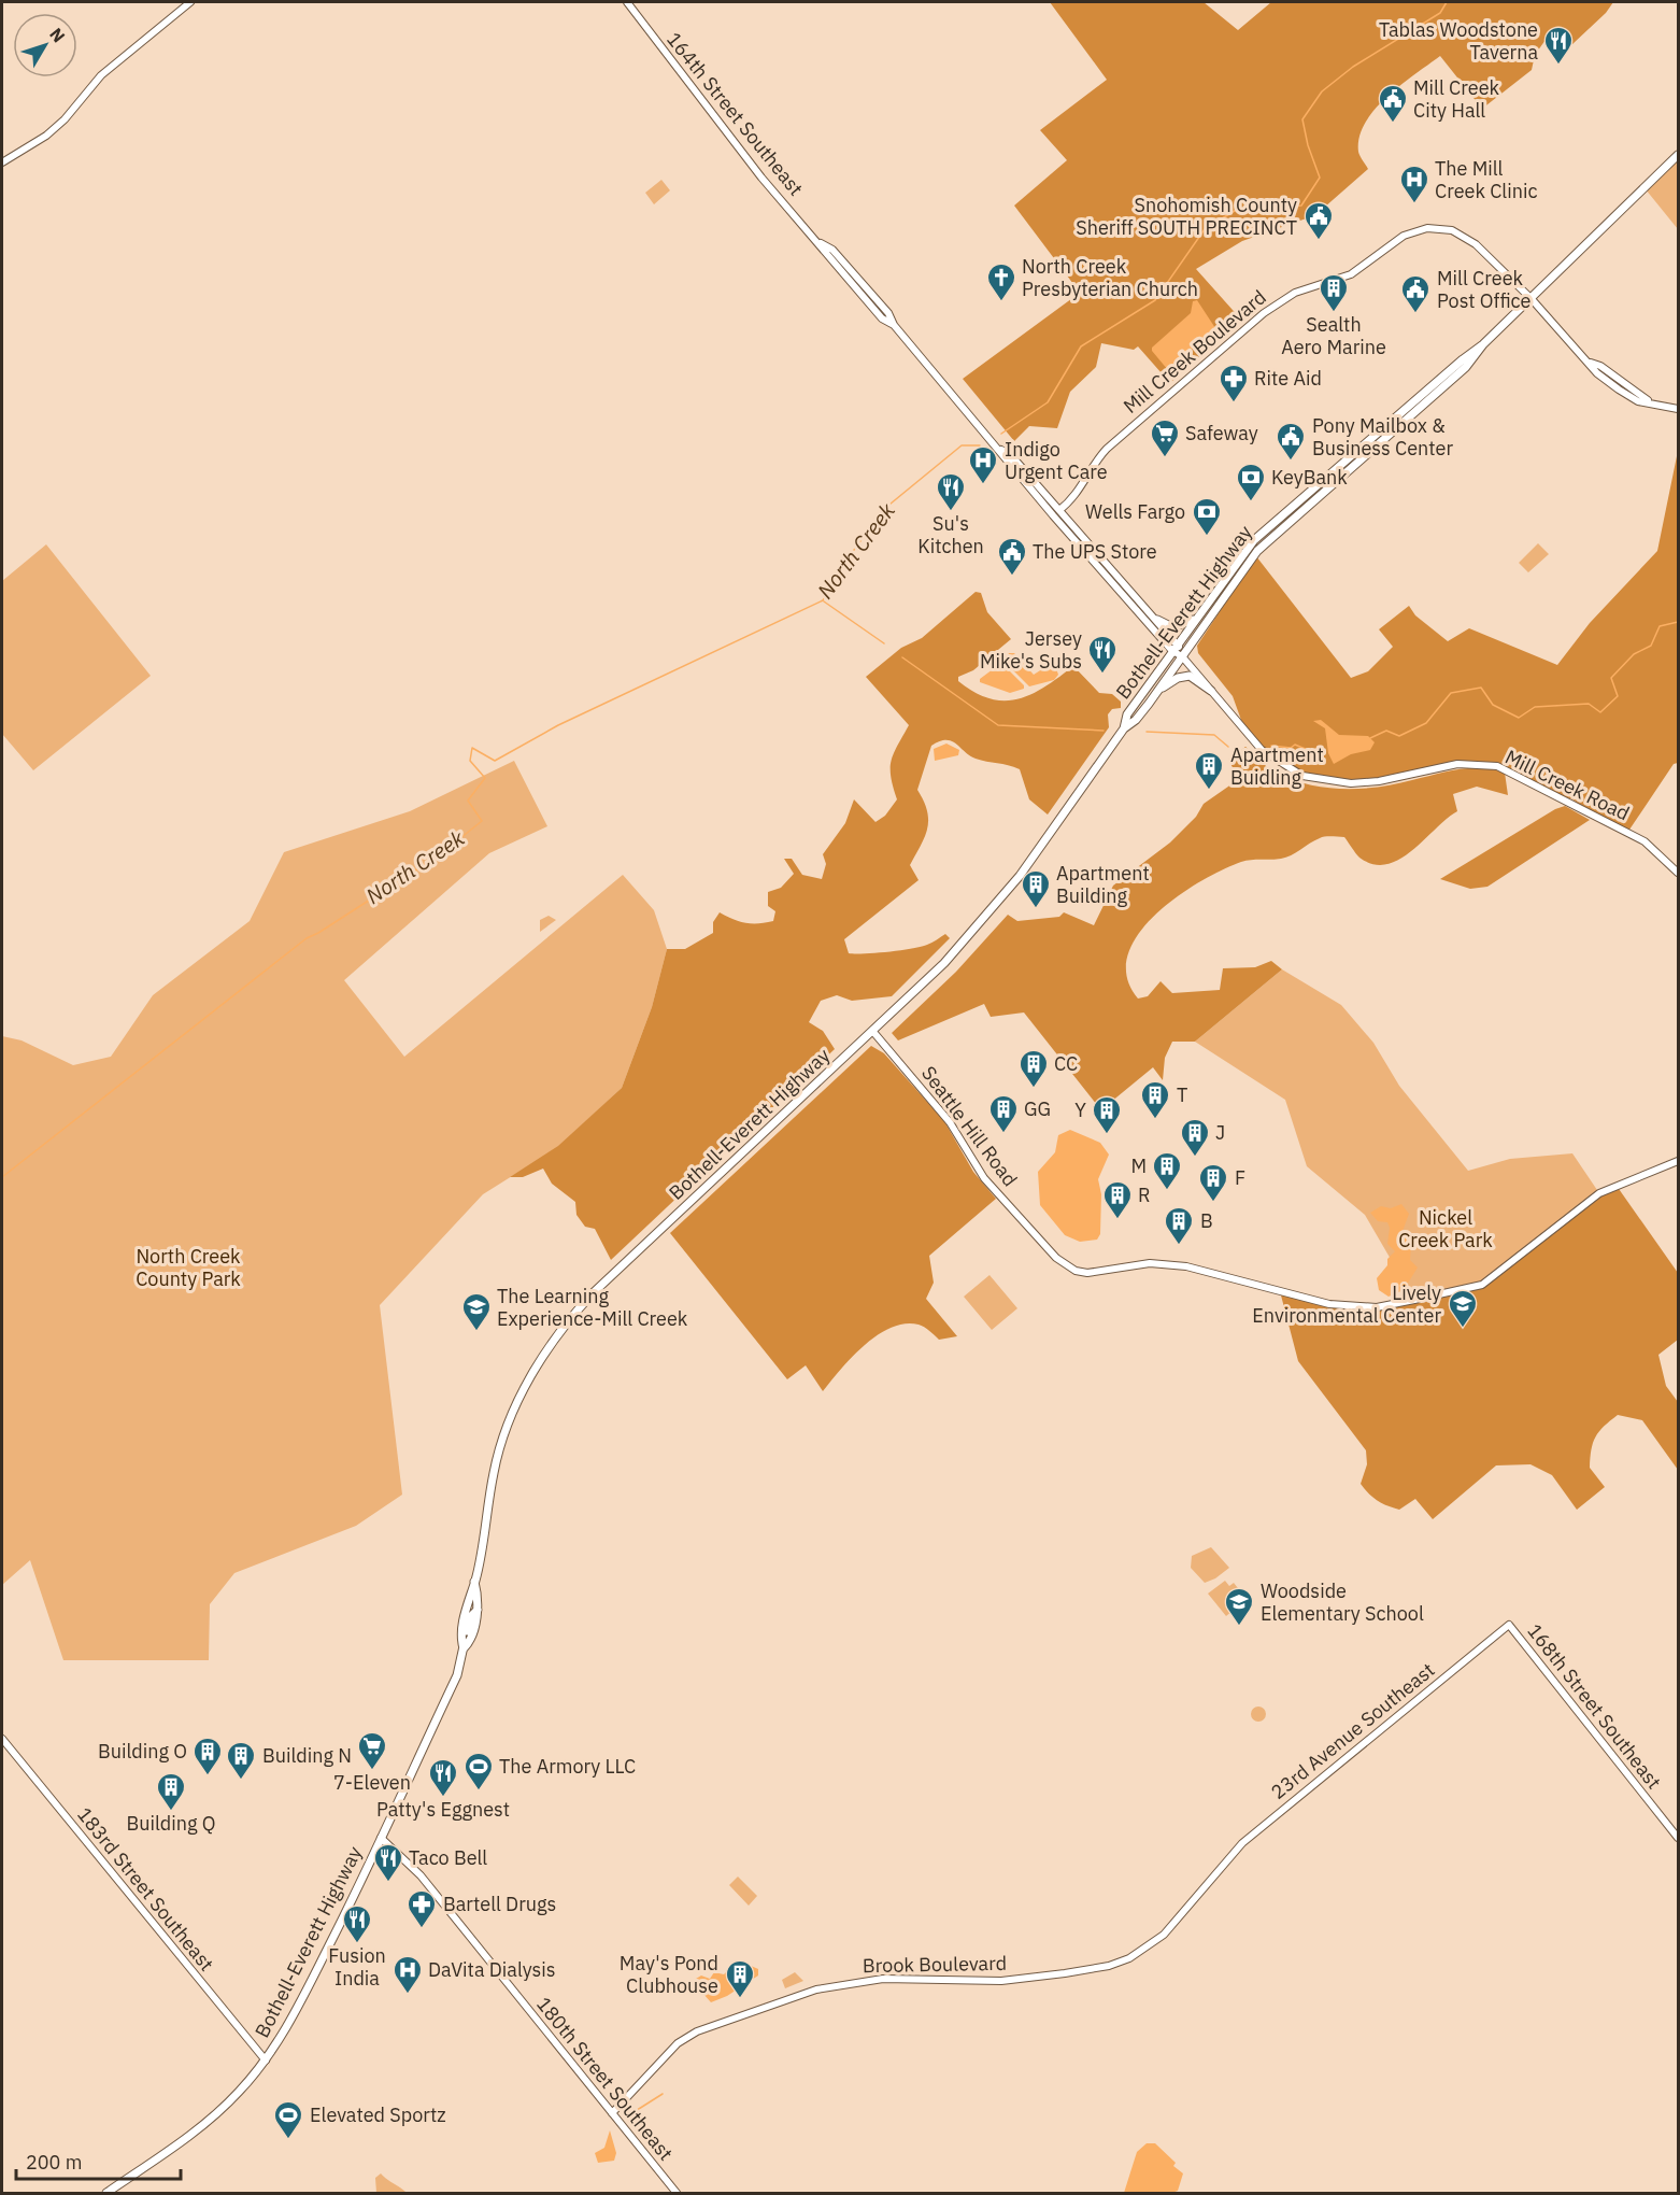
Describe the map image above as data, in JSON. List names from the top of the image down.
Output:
{
  "streets": {
    "main road": ["Bothell-Everett Highway"],
    "street": [
      "164th Street Southeast",
      "Mill Creek Boulevard",
      "Mill Creek Road",
      "Seattle Hill Road",
      "168th Street Southeast",
      "23rd Avenue Southeast",
      "183rd Street Southeast",
      "Brook Boulevard",
      "180th Street Southeast"
    ]
  },
  "crossings": [
    ["164th Street Southeast", "Mill Creek Boulevard"],
    ["164th Street Southeast", "Bothell-Everett Highway"],
    ["164th Street Southeast", "Mill Creek Road"],
    ["Mill Creek Boulevard", "Bothell-Everett Highway"],
    ["Bothell-Everett Highway", "Mill Creek Road"],
    ["Bothell-Everett Highway", "Seattle Hill Road"],
    ["Bothell-Everett Highway", "183rd Street Southeast"],
    ["Bothell-Everett Highway", "180th Street Southeast"],
    ["168th Street Southeast", "23rd Avenue Southeast"],
    ["23rd Avenue Southeast", "Brook Boulevard"],
    ["Brook Boulevard", "180th Street Southeast"]
  ],
  "water": ["North Creek"],
  "parks": ["Nickel Creek Park", "North Creek County Park"],
  "places": {
    "restaurant": [
      "Tablas Woodstone Taverna",
      "Su's Kitchen",
      "Jersey Mike's Subs",
      "Patty's Eggnest",
      "Taco Bell",
      "Fusion India"
    ],
    "public building": [
      "Mill Creek City Hall",
      "Snohomish County Sheriff SOUTH PRECINCT",
      "Mill Creek Post Office",
      "Pony Mailbox & Business Center",
      "The UPS Store"
    ],
    "hospital": ["The Mill Creek Clinic", "Indigo Urgent Care", "DaVita Dialysis"],
    "church": ["North Creek Presbyterian Church"],
    "building": [
      "Sealth Aero Marine",
      "Apartment Buidling",
      "Apartment Building",
      "CC",
      "T",
      "GG",
      "Y",
      "J",
      "M",
      "F",
      "R",
      "B",
      "Building O",
      "Building N",
      "Building Q",
      "May's Pond Clubhouse"
    ],
    "pharmacy": ["Rite Aid", "Bartell Drugs"],
    "supermarket": ["Safeway", "7-Eleven"],
    "bank": ["KeyBank", "Wells Fargo"],
    "school or university": ["Lively Environmental Center", "The Learning Experience-Mill Creek", "Woodside Elementary School"],
    "sports": ["The Armory LLC", "Elevated Sportz"]
  },
  "scale_bar": "200 m",
  "north": "top right"
}
